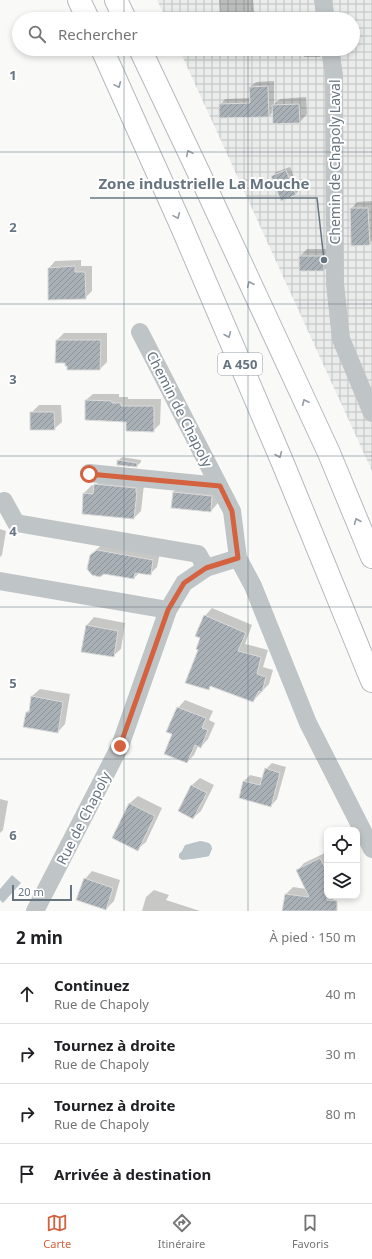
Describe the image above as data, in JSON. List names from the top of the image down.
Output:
{
  "streets": {
    "highway": ["A 450"],
    "street": ["Chemin de Chapoly Laval", "Chemin de Chapoly", "Rue de Chapoly"]
  },
  "places": ["Zone industrielle La Mouche"],
  "scale_bar": "20 m",
  "page": {
    "search": "Rechercher",
    "scale": "20 m",
    "heading": ["2 min", "À pied · 150 m"],
    "list": [
      ["Continuez", "Rue de Chapoly", "40 m"],
      ["Tournez à droite", "Rue de Chapoly", "30 m"],
      ["Tournez à droite", "Rue de Chapoly", "80 m"],
      "Arrivée à destination"
    ],
    "nav": ["Carte", "Itinéraire", "Favoris"]
  },
  "grid": {
    "rows": [
      "1",
      "2",
      "3",
      "4",
      "5",
      "6"
    ]
  }
}
